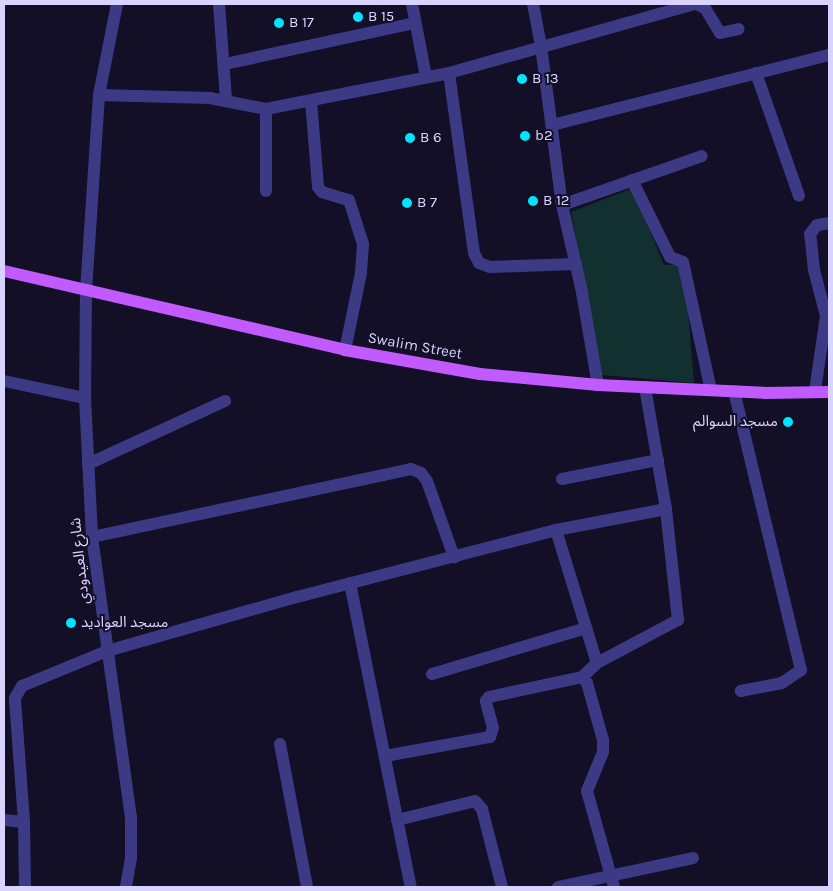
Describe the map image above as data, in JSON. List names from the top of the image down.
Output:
{
  "streets": {
    "main road": ["Swalim Street"],
    "street": ["شارع العيدودي"]
  },
  "crossings": [
    ["Swalim Street", "شارع العيدودي"]
  ],
  "places": [
    "B 15",
    "B 17",
    "B 13",
    "b2",
    "B 6",
    "B 12",
    "B 7",
    "مسجد السوالم",
    "مسجد العواديد"
  ]
}
